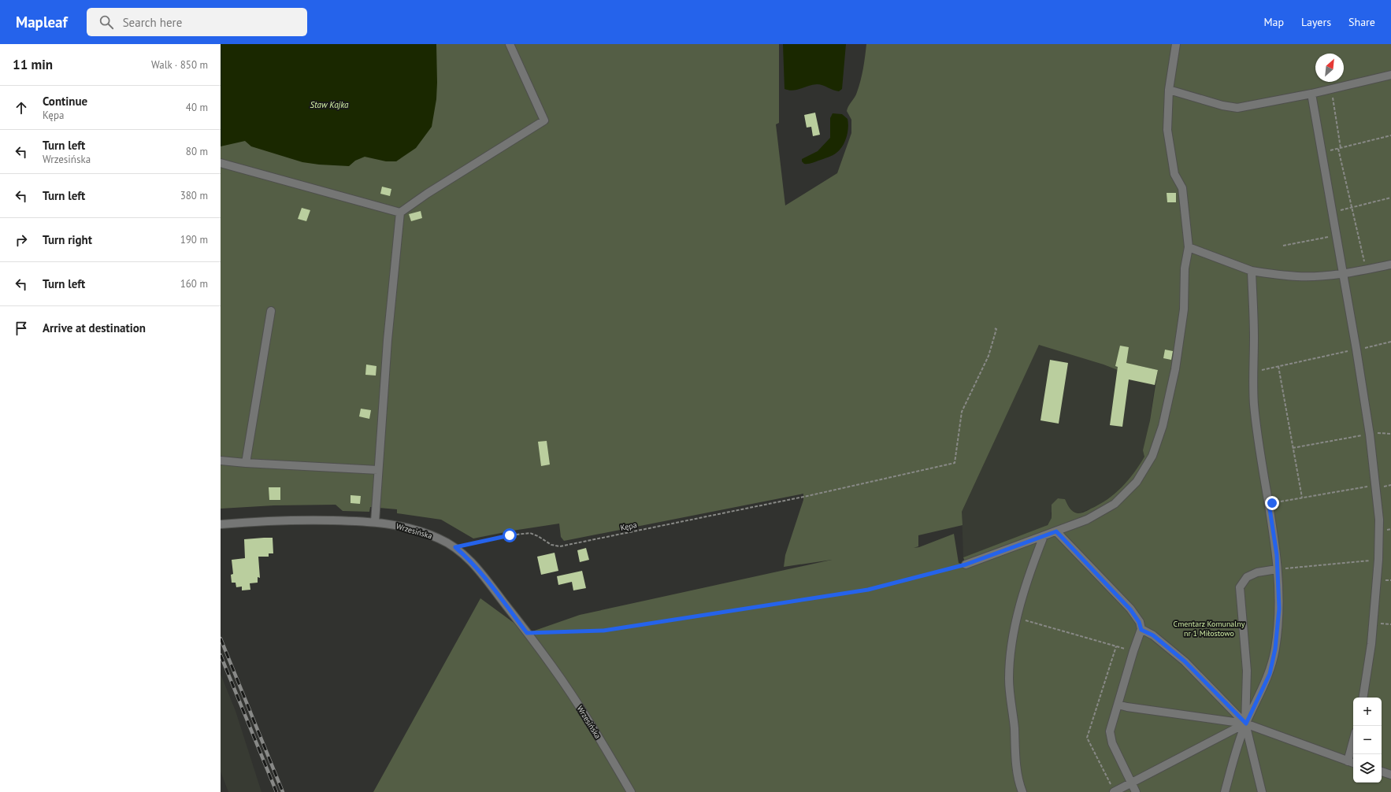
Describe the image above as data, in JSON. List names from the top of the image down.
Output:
{
  "streets": {
    "street": ["Wrzesińska"],
    "path": ["Kępa"]
  },
  "crossings": [
    ["Kępa", "Wrzesińska"]
  ],
  "water": ["Staw Kajka"],
  "parks": ["Cmentarz Komunalny nr 1 Miłostowo"],
  "north": "top right",
  "page": {
    "header": "Mapleaf",
    "search": "Search here",
    "nav": ["Map", "Layers", "Share"],
    "heading": ["11 min", "Walk · 850 m"],
    "list": [
      ["Continue", "Kępa", "40 m"],
      ["Turn left", "Wrzesińska", "80 m"],
      ["Turn left", "380 m"],
      ["Turn right", "190 m"],
      ["Turn left", "160 m"],
      "Arrive at destination"
    ],
    "map_buttons": ["+", "−"]
  }
}
